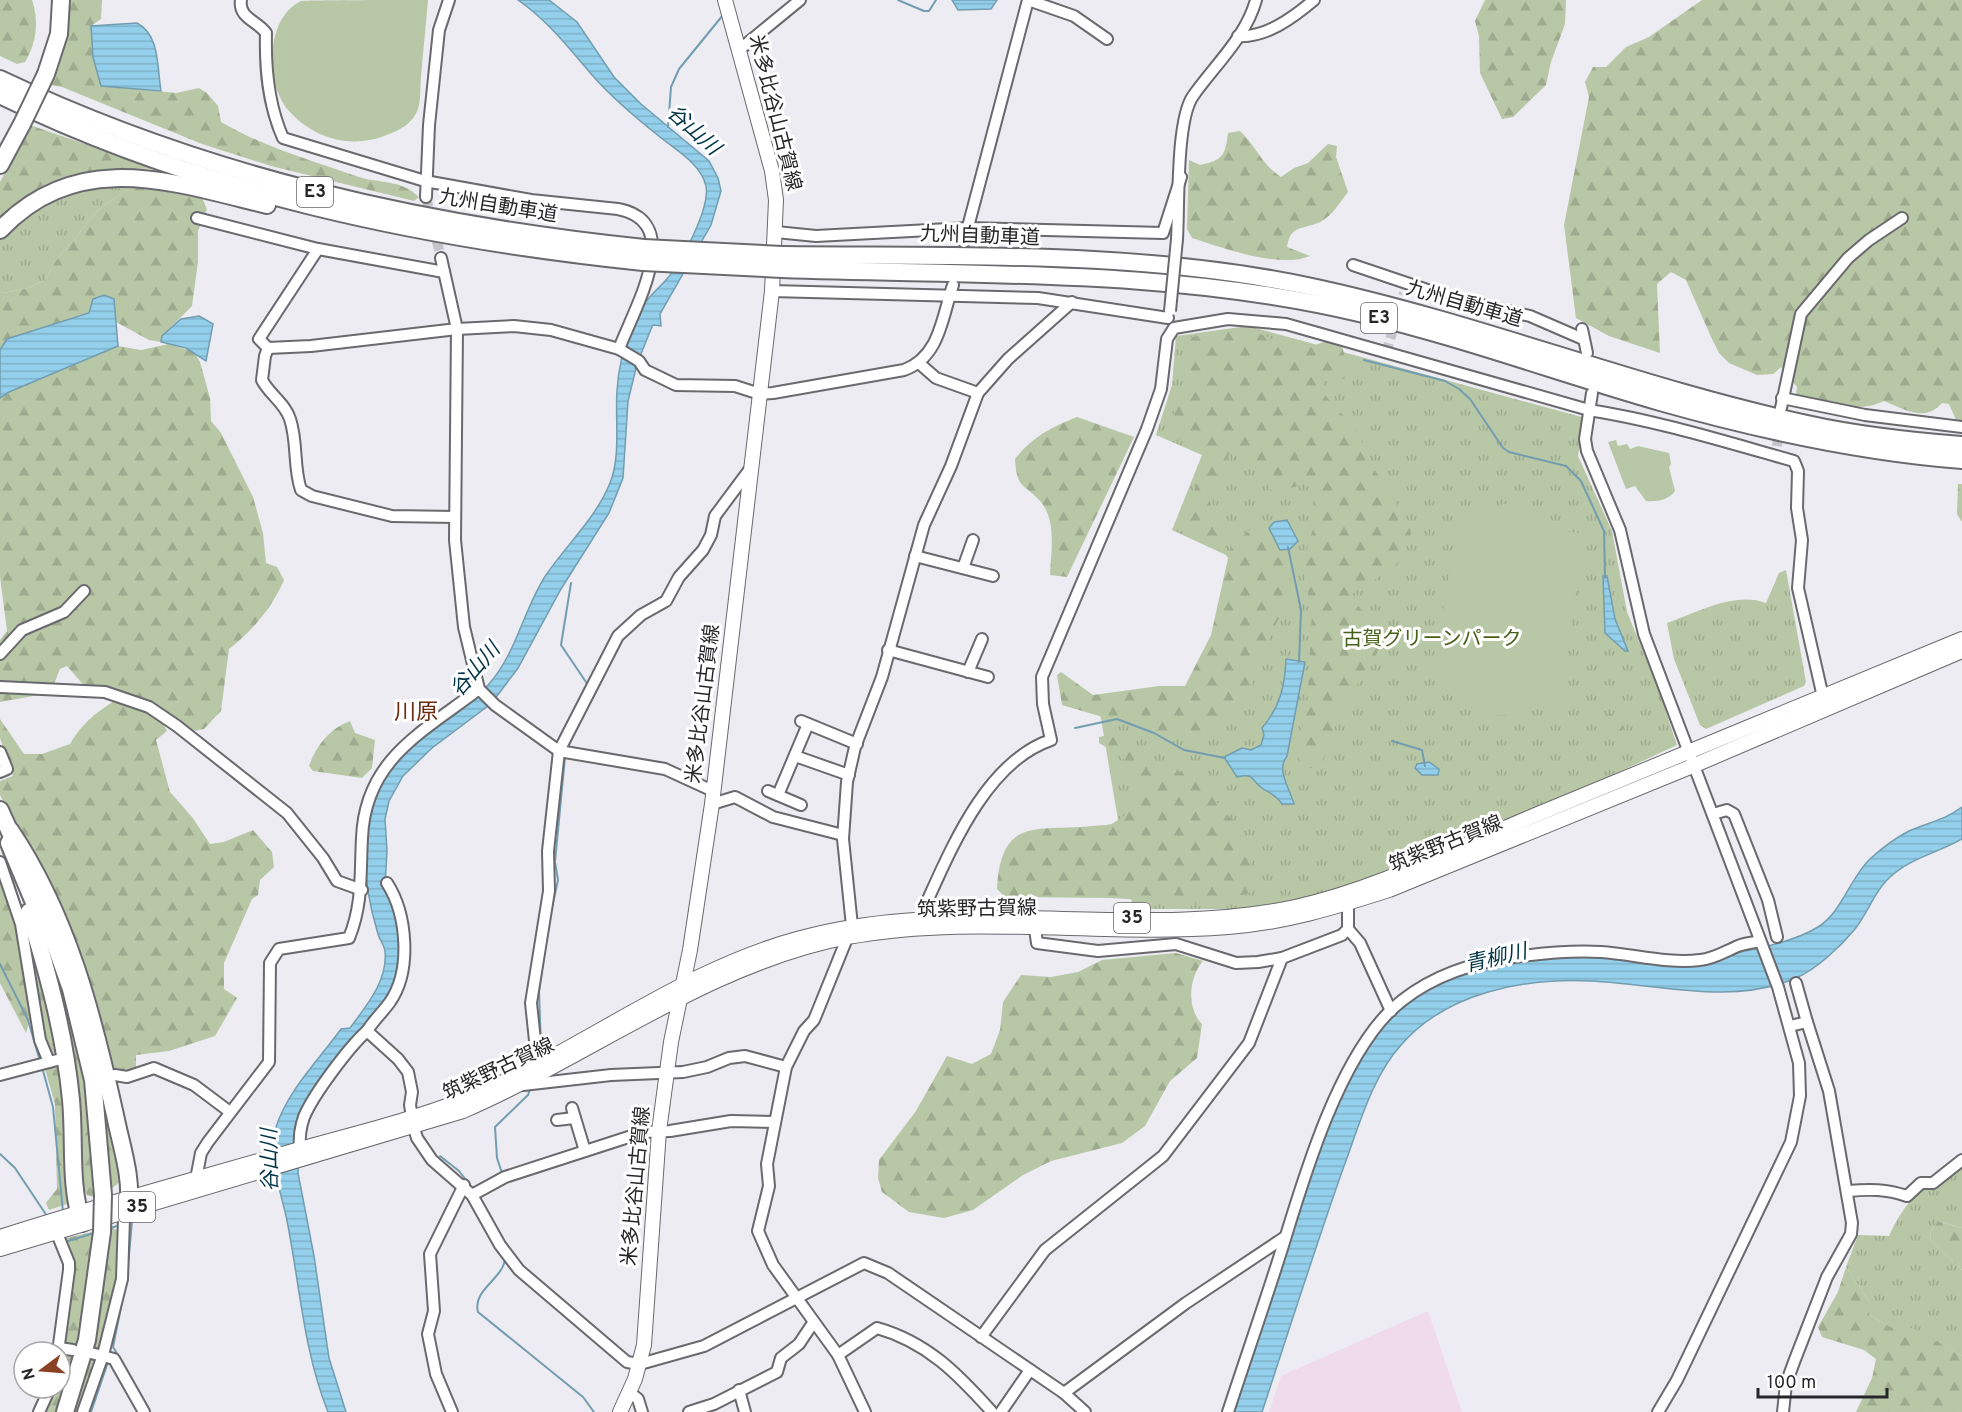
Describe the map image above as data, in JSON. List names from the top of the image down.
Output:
{
  "streets": {
    "highway": ["E3", "九州自動車道"],
    "main road": ["米多比谷山古賀線", "筑紫野古賀線", "35"]
  },
  "crossings": [
    ["米多比谷山古賀線", "筑紫野古賀線"]
  ],
  "districts": ["川原"],
  "water": ["谷山川", "青柳川"],
  "parks": ["古賀グリーンパーク"],
  "scale_bar": "100 m",
  "north": "left"
}
